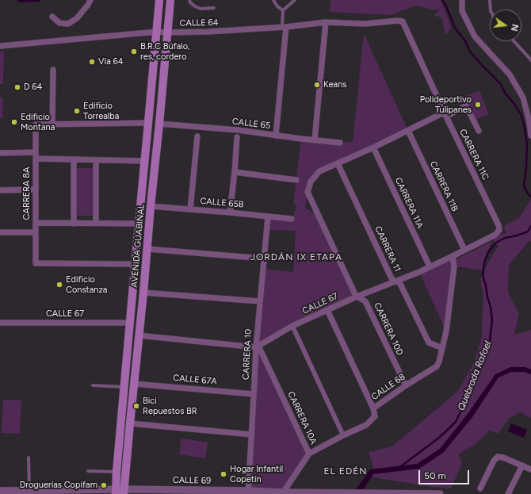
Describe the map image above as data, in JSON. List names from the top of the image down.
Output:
{
  "streets": {
    "main road": ["AVENIDA GUABINAL"],
    "street": [
      "CALLE 64",
      "CALLE 65",
      "CARRERA 11C",
      "CARRERA 11B",
      "CARRERA 8A",
      "CALLE 65B",
      "CARRERA 11A",
      "CARRERA 11",
      "CALLE 67",
      "CARRERA 10D",
      "CARRERA 10",
      "CALLE 67A",
      "CALLE 68",
      "CARRERA 10A",
      "CALLE 69"
    ]
  },
  "crossings": [
    ["CALLE 64", "CARRERA 11C"],
    ["CALLE 64", "AVENIDA GUABINAL"],
    ["CALLE 65", "AVENIDA GUABINAL"],
    ["CARRERA 11C", "CALLE 67"],
    ["CARRERA 11B", "CALLE 67"],
    ["CARRERA 8A", "AVENIDA GUABINAL"],
    ["CALLE 65B", "AVENIDA GUABINAL"],
    ["CALLE 65B", "CARRERA 10"],
    ["CARRERA 11A", "CALLE 67"],
    ["AVENIDA GUABINAL", "CALLE 67"],
    ["AVENIDA GUABINAL", "CALLE 67A"],
    ["AVENIDA GUABINAL", "CALLE 69"],
    ["CARRERA 11", "CALLE 67"],
    ["CARRERA 11", "CARRERA 10D"],
    ["CARRERA 11", "CALLE 68"],
    ["CALLE 67", "CARRERA 10D"],
    ["CALLE 67", "CARRERA 10"],
    ["CALLE 67", "CALLE 68"],
    ["CALLE 67", "CARRERA 10A"],
    ["CARRERA 10D", "CALLE 68"],
    ["CARRERA 10", "CALLE 67A"],
    ["CARRERA 10", "CARRERA 10A"],
    ["CARRERA 10", "CALLE 69"],
    ["CALLE 68", "CARRERA 10A"],
    ["CARRERA 10A", "CALLE 69"]
  ],
  "districts": ["JORDÁN IX ETAPA", "EL EDÉN"],
  "water": ["Quebrada Rafael"],
  "places": [
    "B.R.C Búfalo, res, cordero",
    "Vía 64",
    "Keans",
    "D 64",
    "Polideportivo Tulipanes",
    "Edificio Torrealba",
    "Edificio Montana",
    "Edificio Constanza",
    "Bici Repuestos BR",
    "Hogar Infantil Copetín",
    "Droguerías Copifam"
  ],
  "scale_bar": "50 m",
  "north": "right"
}
